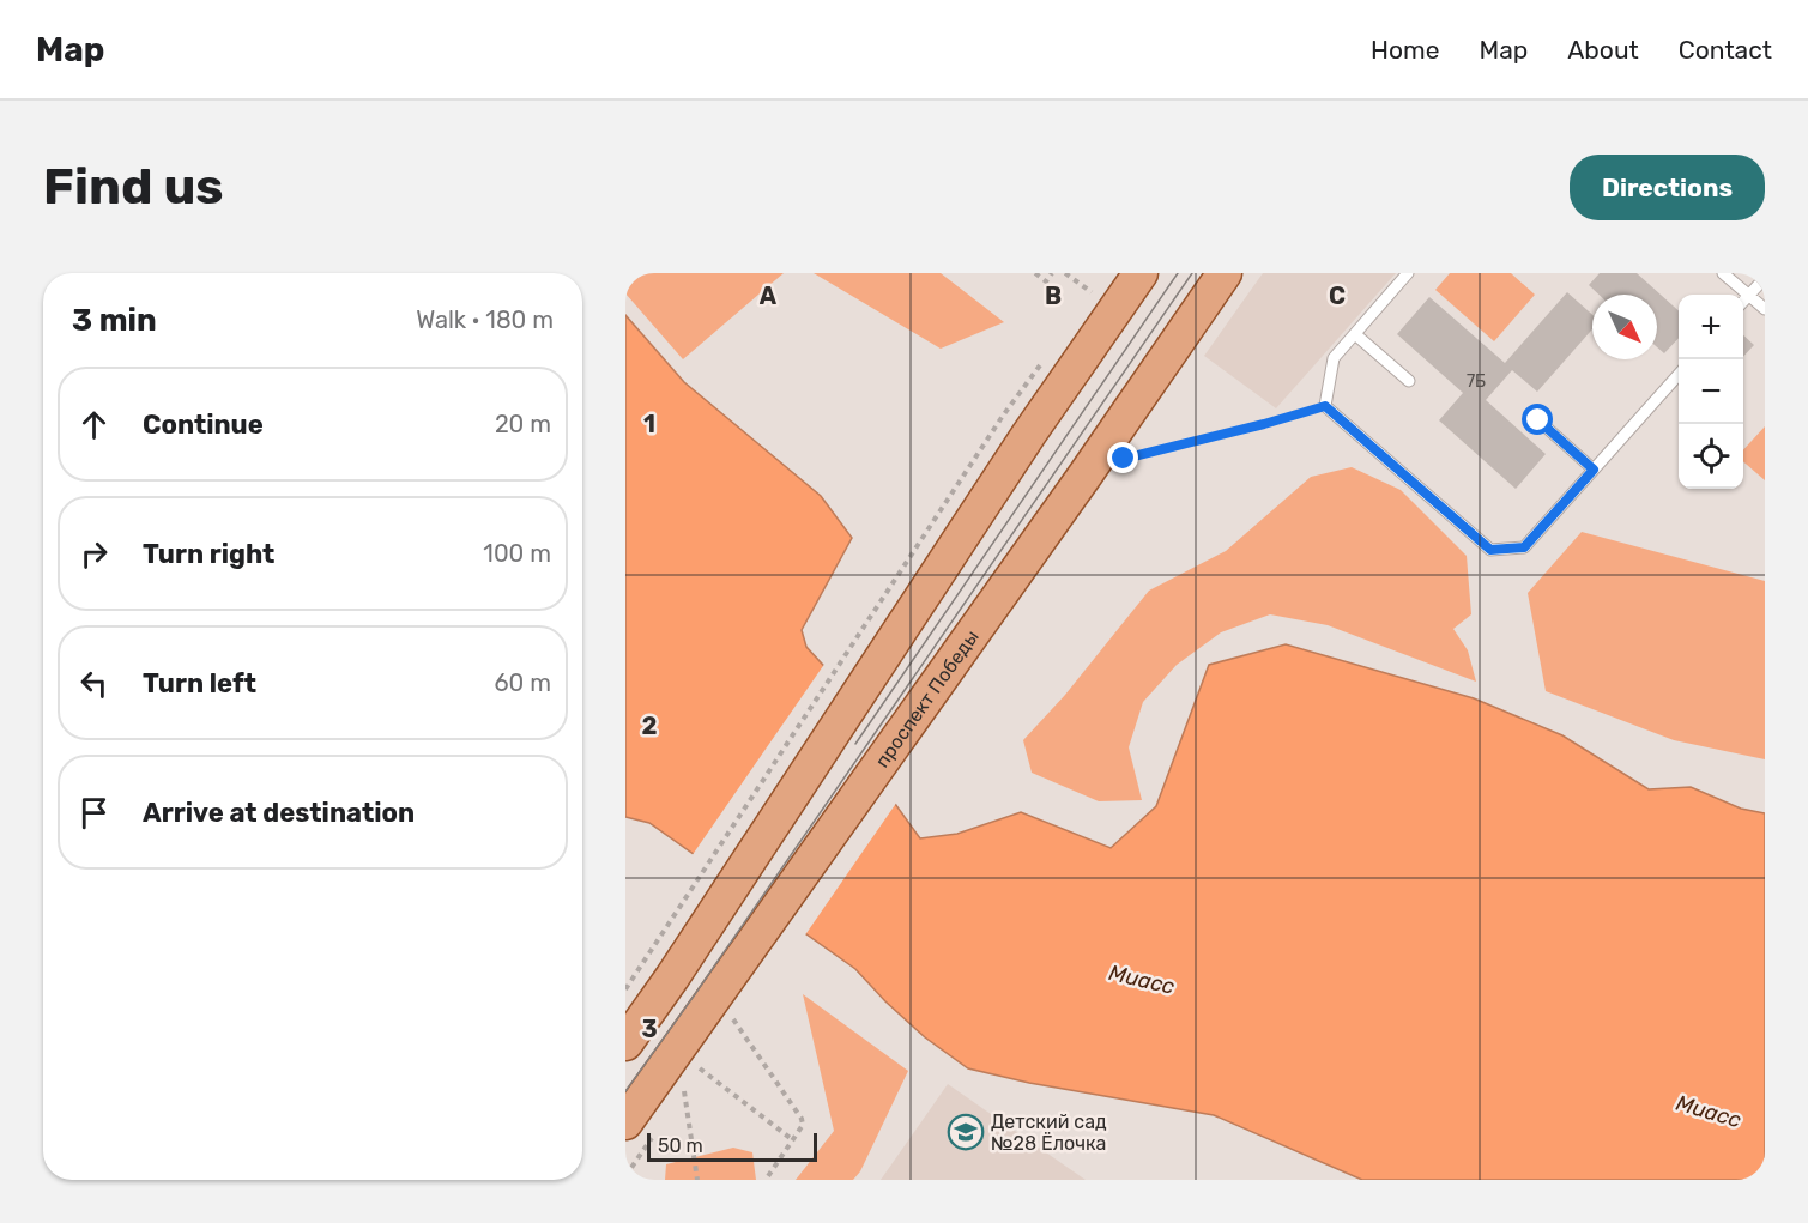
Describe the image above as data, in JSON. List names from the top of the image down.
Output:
{
  "streets": {
    "main road": ["проспект Победы"]
  },
  "water": ["Миасс"],
  "places": {
    "school or university": ["Детский сад №28 Ёлочка"]
  },
  "house_numbers": ["7Б"],
  "scale_bar": "50 m",
  "north": "bottom right",
  "page": {
    "header": "Map",
    "nav": [
      "Home",
      "Map",
      "About",
      "Contact"
    ],
    "buttons": "Directions",
    "title": "Find us",
    "heading": ["3 min", "Walk · 180 m"],
    "map_buttons": ["+", "−"],
    "list": [
      ["Continue", "20 m"],
      ["Turn right", "100 m"],
      ["Turn left", "60 m"],
      "Arrive at destination"
    ],
    "scale": "50 m"
  },
  "grid": {
    "columns": ["A", "B", "C"],
    "rows": ["1", "2", "3"]
  }
}
